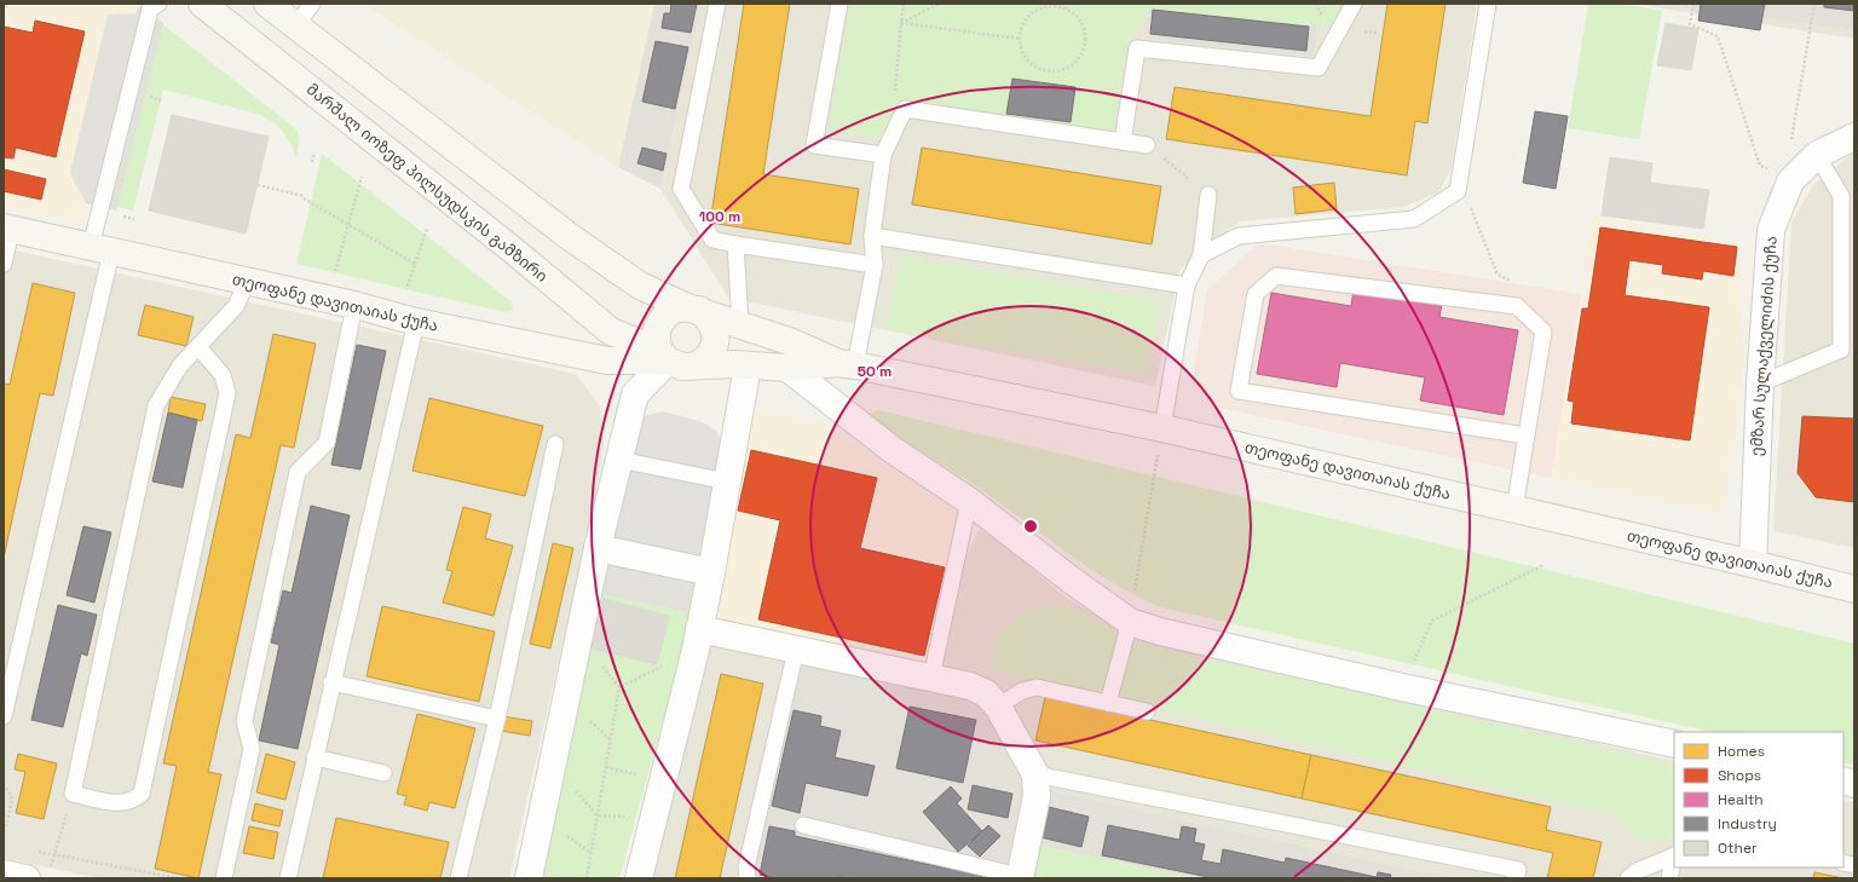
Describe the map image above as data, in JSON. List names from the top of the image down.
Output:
{
  "streets": {
    "main road": ["მარშალ იოზეფ პილსუდსკის გამზირი", "თეოფანე დავითაიას ქუჩა"],
    "street": ["ემზარ სულაქველიძის ქუჩა"]
  },
  "crossings": [
    ["მარშალ იოზეფ პილსუდსკის გამზირი", "თეოფანე დავითაიას ქუჩა"],
    ["თეოფანე დავითაიას ქუჩა", "ემზარ სულაქველიძის ქუჩა"]
  ],
  "legend": [
    "Homes",
    "Shops",
    "Health",
    "Industry",
    "Other"
  ],
  "rings": ["100 m", "50 m"]
}
